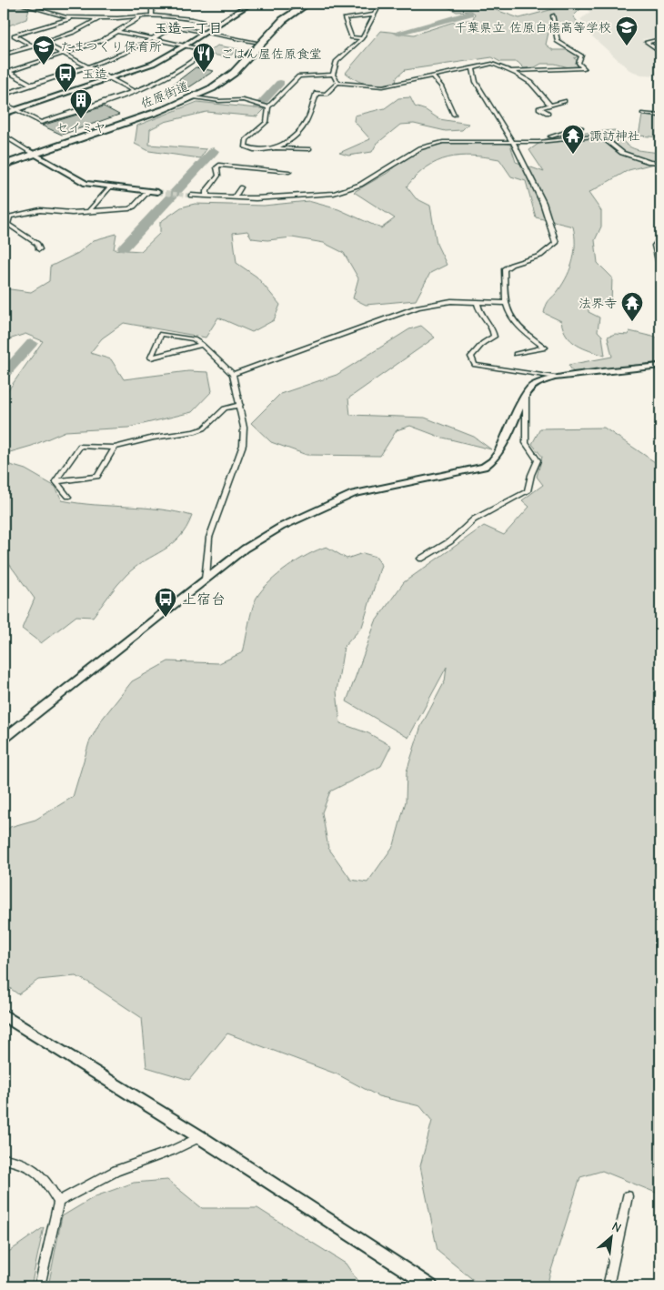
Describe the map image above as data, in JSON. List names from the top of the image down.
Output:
{
  "streets": {
    "highway": ["佐原街道"]
  },
  "districts": ["玉造一丁目"],
  "places": {
    "school or university": ["千葉県立 佐原白楊高等学校", "たまつくり保育所"],
    "restaurant": ["ごはん屋佐原食堂"],
    "bus stop": ["玉造", "上宿台"],
    "building": ["セイミヤ"],
    "temple": ["諏訪神社", "法界寺"]
  },
  "north": "top right"
}
